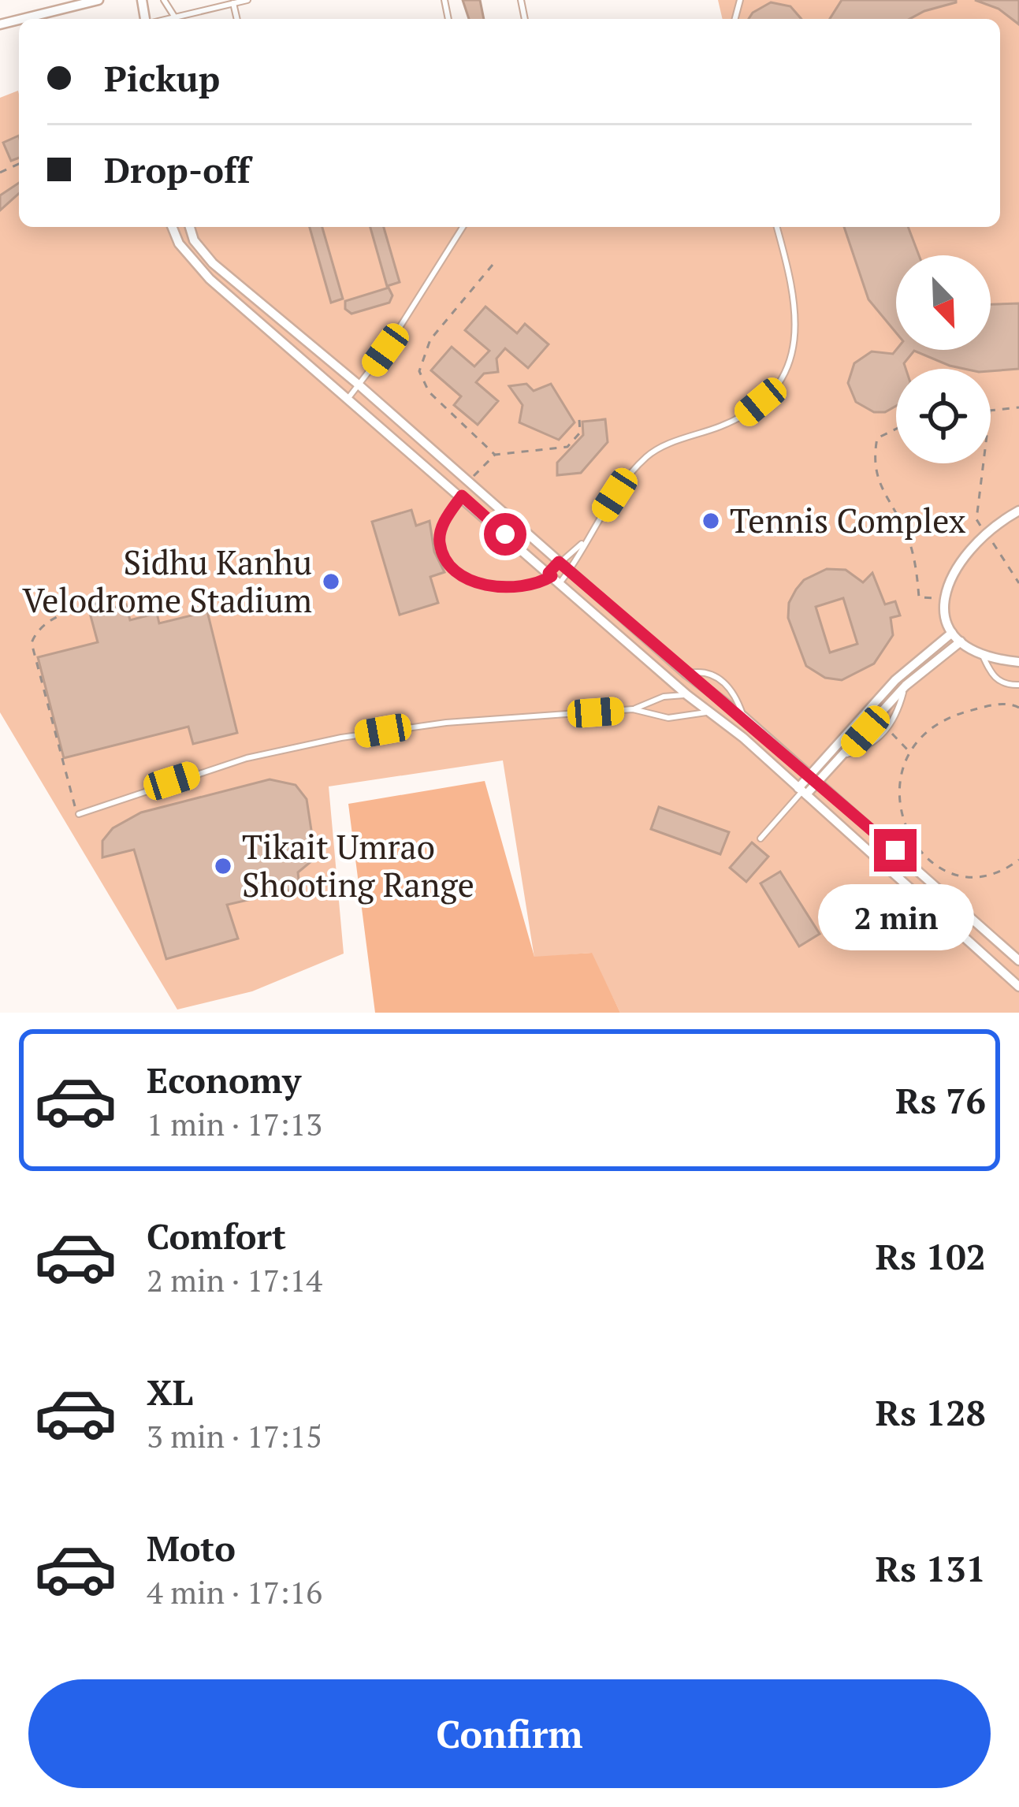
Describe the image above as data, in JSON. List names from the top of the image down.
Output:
{
  "places": ["Tennis Complex", "Sidhu Kanhu Velodrome Stadium", "Tikait Umrao Shooting Range"],
  "north": "bottom right",
  "page": {
    "banner": ["Pickup", "Drop-off"],
    "bubble": "2 min",
    "list": [
      {
        "name": "Economy",
        "note": "1 min · 17:13",
        "value": "Rs 76"
      },
      {
        "name": "Comfort",
        "note": "2 min · 17:14",
        "value": "Rs 102"
      },
      {
        "name": "XL",
        "note": "3 min · 17:15",
        "value": "Rs 128"
      },
      {
        "name": "Moto",
        "note": "4 min · 17:16",
        "value": "Rs 131"
      }
    ],
    "buttons": "Confirm"
  }
}
